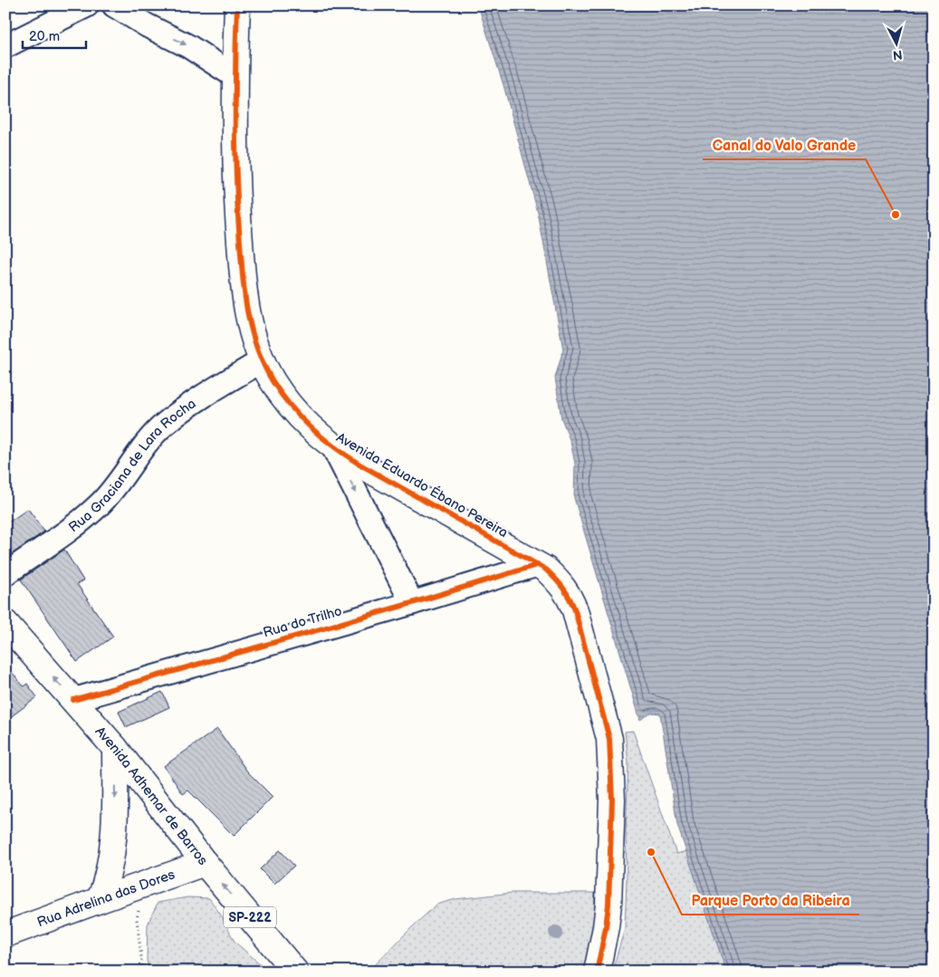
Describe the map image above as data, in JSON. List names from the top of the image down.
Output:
{
  "streets": {
    "main road": [
      "Avenida Eduardo Ébano Pereira",
      "Avenida Adhemar de Barros",
      "Rua Adrelina das Dores",
      "SP-222"
    ],
    "street": ["Rua Graciana de Lara Rocha", "Rua do Trilho"]
  },
  "crossings": [
    ["Rua Graciana de Lara Rocha", "Avenida Eduardo Ébano Pereira"],
    ["Avenida Eduardo Ébano Pereira", "Rua do Trilho"],
    ["Rua do Trilho", "Avenida Adhemar de Barros"],
    ["Avenida Adhemar de Barros", "Rua Adrelina das Dores"]
  ],
  "one_way": ["Avenida Adhemar de Barros"],
  "places": ["Canal do Valo Grande", "Parque Porto da Ribeira"],
  "scale_bar": "20 m",
  "north": "bottom"
}
